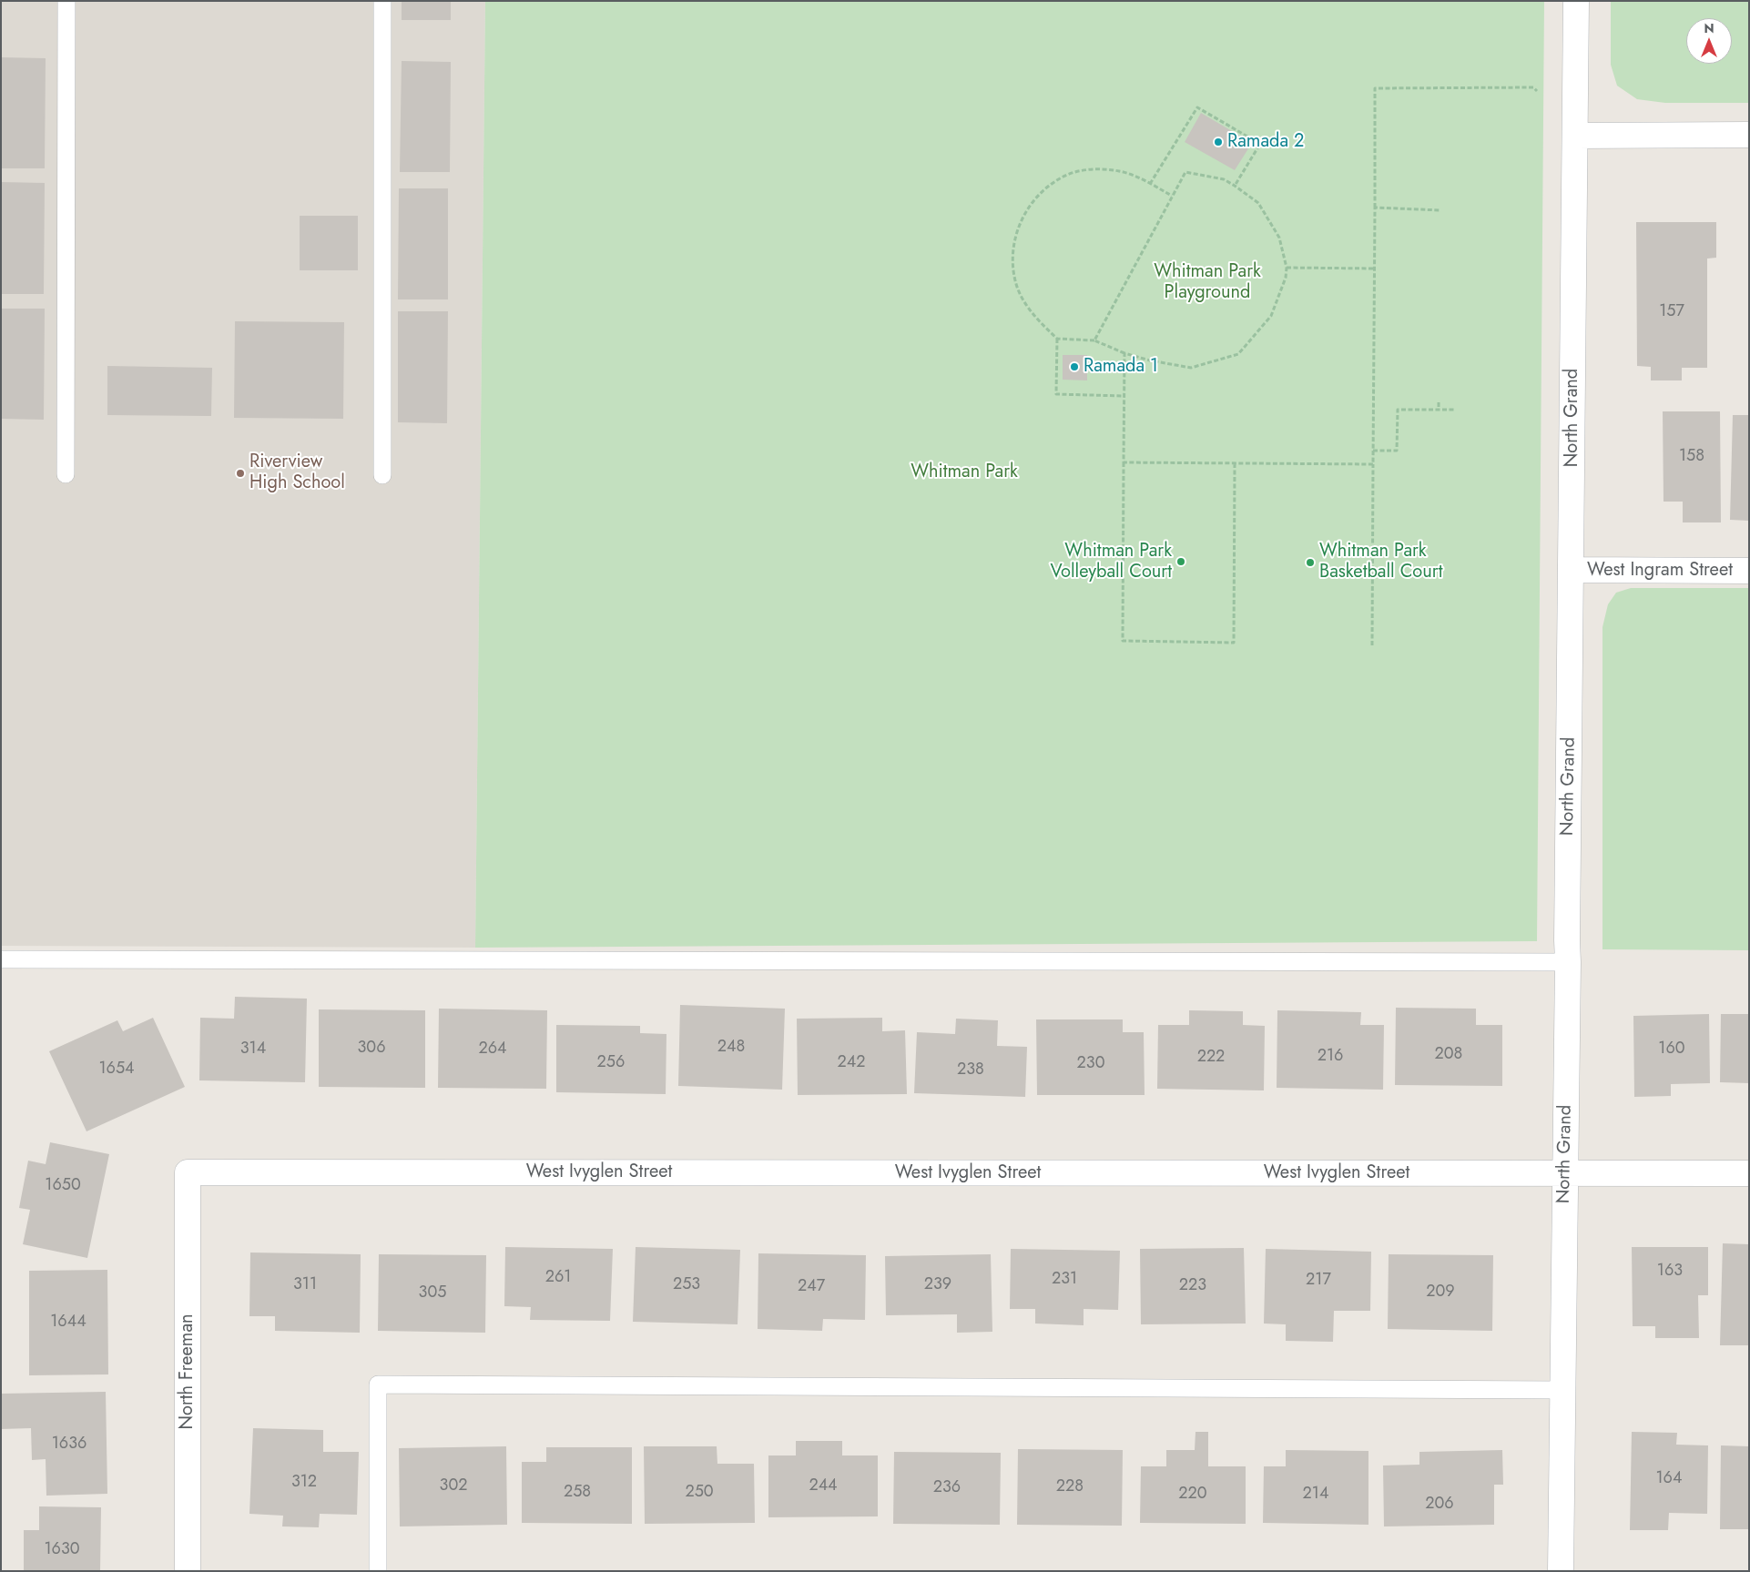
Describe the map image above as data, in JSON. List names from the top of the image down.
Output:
{
  "streets": {
    "street": [
      "North Grand",
      "West Ingram Street",
      "West Ivyglen Street",
      "North Freeman"
    ]
  },
  "crossings": [
    ["North Grand", "West Ingram Street"],
    ["North Grand", "West Ivyglen Street"],
    ["West Ivyglen Street", "North Freeman"]
  ],
  "parks": ["Whitman Park Playground", "Whitman Park"],
  "places": [
    "Ramada 2",
    "Ramada 1",
    "Riverview High School",
    "Whitman Park Volleyball Court",
    "Whitman Park Basketball Court"
  ],
  "house_numbers": [
    "157",
    "158",
    "248",
    "306",
    "314",
    "264",
    "160",
    "208",
    "216",
    "222",
    "256",
    "242",
    "230",
    "1654",
    "238",
    "1650",
    "163",
    "261",
    "231",
    "217",
    "311",
    "253",
    "239",
    "223",
    "247",
    "209",
    "305",
    "1644",
    "1636",
    "164",
    "312",
    "302",
    "244",
    "228",
    "236",
    "258",
    "250",
    "220",
    "214",
    "206",
    "1630"
  ],
  "north": "top"
}
